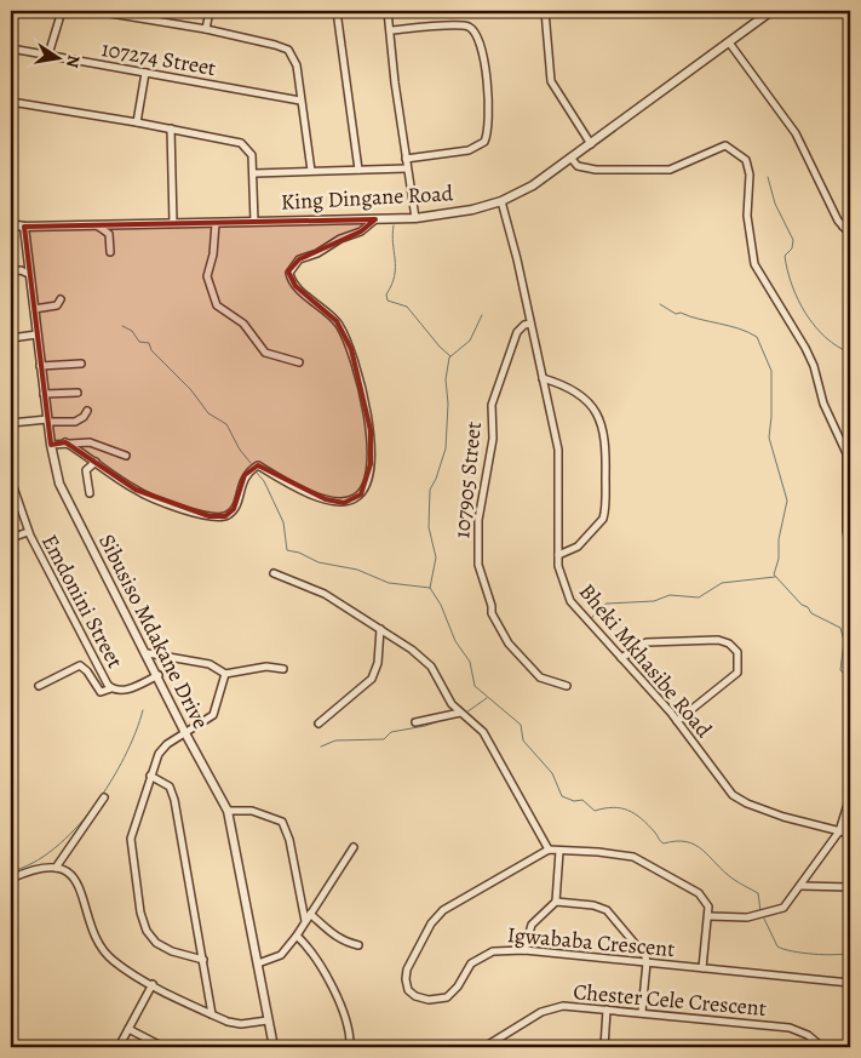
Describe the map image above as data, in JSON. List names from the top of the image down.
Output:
{
  "streets": {
    "street": [
      "107274 Street",
      "King Dingane Road",
      "107905 Street",
      "Emdonini Street",
      "Sibusiso Mdakane Drive",
      "Bheki Mkhasibe Road",
      "Igwababa Crescent",
      "Chester Cele Crescent"
    ]
  },
  "crossings": [
    ["King Dingane Road", "Sibusiso Mdakane Drive"],
    ["King Dingane Road", "Bheki Mkhasibe Road"],
    ["107905 Street", "Bheki Mkhasibe Road"],
    ["Emdonini Street", "Sibusiso Mdakane Drive"]
  ],
  "north": "right"
}
